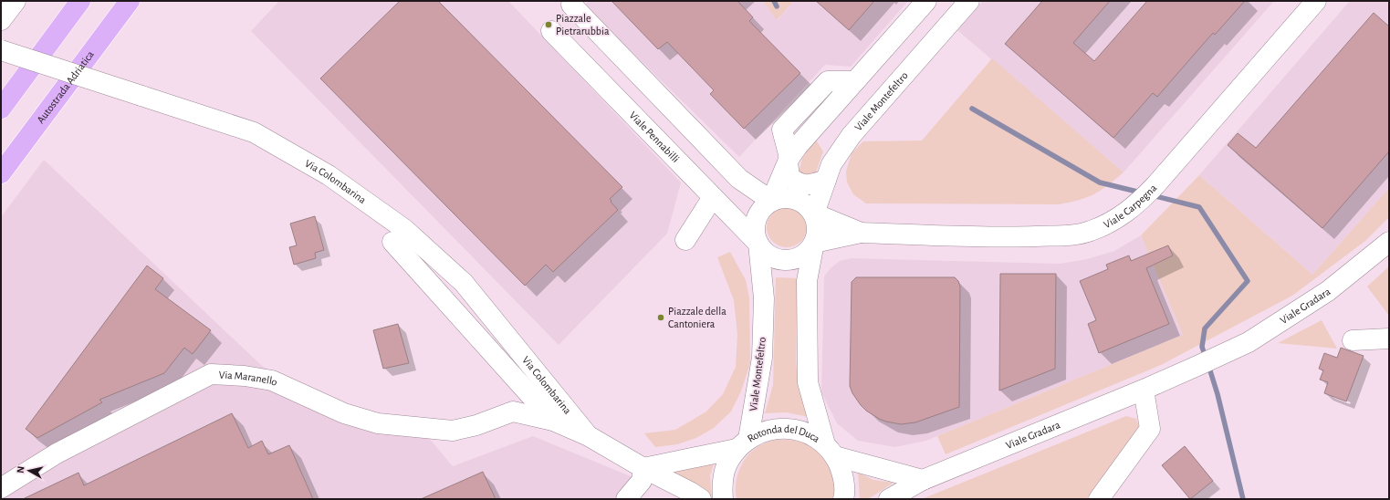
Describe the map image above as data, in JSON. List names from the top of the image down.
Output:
{
  "streets": {
    "highway": ["Autostrada Adriatica"],
    "street": [
      "Viale Montefeltro",
      "Viale Pennabilli",
      "Via Colombarina",
      "Viale Carpegna",
      "Viale Gradara",
      "Via Maranello",
      "Rotonda del Duca"
    ]
  },
  "crossings": [
    ["Viale Montefeltro", "Viale Pennabilli"],
    ["Viale Montefeltro", "Viale Carpegna"],
    ["Viale Montefeltro", "Rotonda del Duca"],
    ["Viale Pennabilli", "Viale Carpegna"],
    ["Via Colombarina", "Via Maranello"]
  ],
  "places": ["Piazzale Pietrarubbia", "Piazzale della Cantoniera"],
  "north": "left"
}
